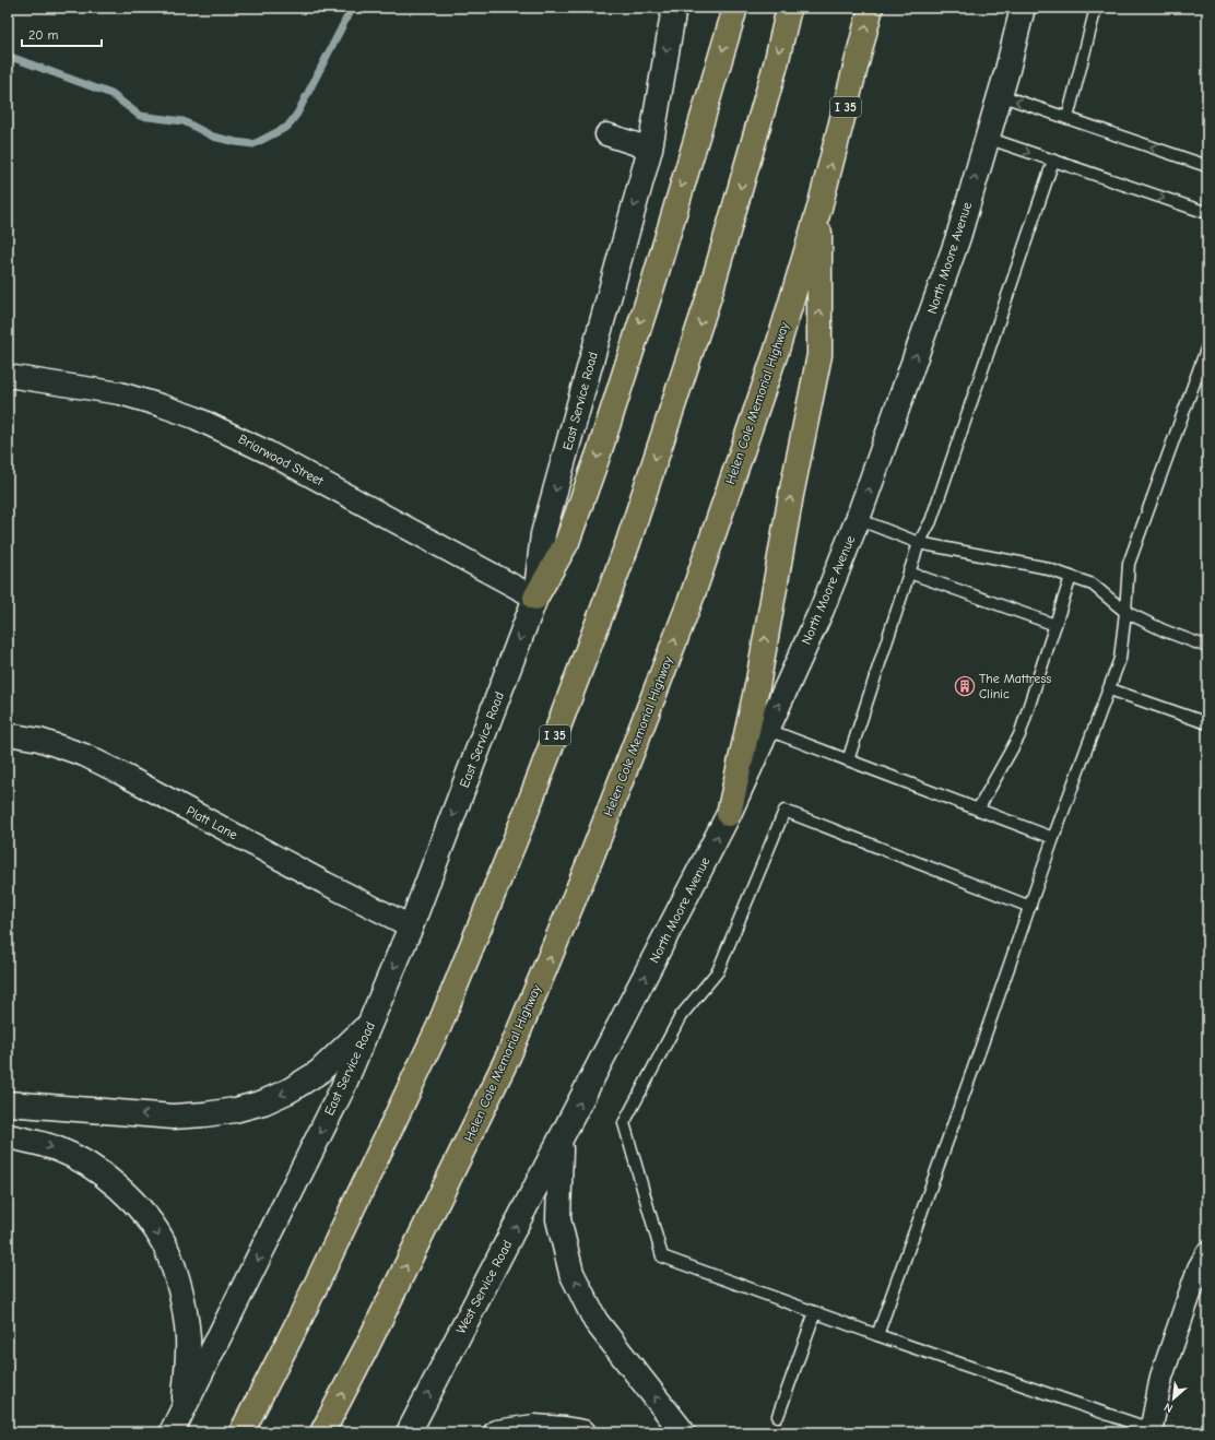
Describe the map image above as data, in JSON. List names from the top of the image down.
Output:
{
  "streets": {
    "highway": ["I 35", "Helen Cole Memorial Highway"],
    "main road": ["North Moore Avenue", "East Service Road", "West Service Road"],
    "street": ["Briarwood Street", "Platt Lane"]
  },
  "crossings": [
    ["North Moore Avenue", "West Service Road"],
    ["East Service Road", "Briarwood Street"],
    ["East Service Road", "Platt Lane"]
  ],
  "one_way": ["North Moore Avenue", "East Service Road", "West Service Road"],
  "places": {
    "building": ["The Mattress Clinic"]
  },
  "scale_bar": "20 m",
  "north": "bottom left"
}
